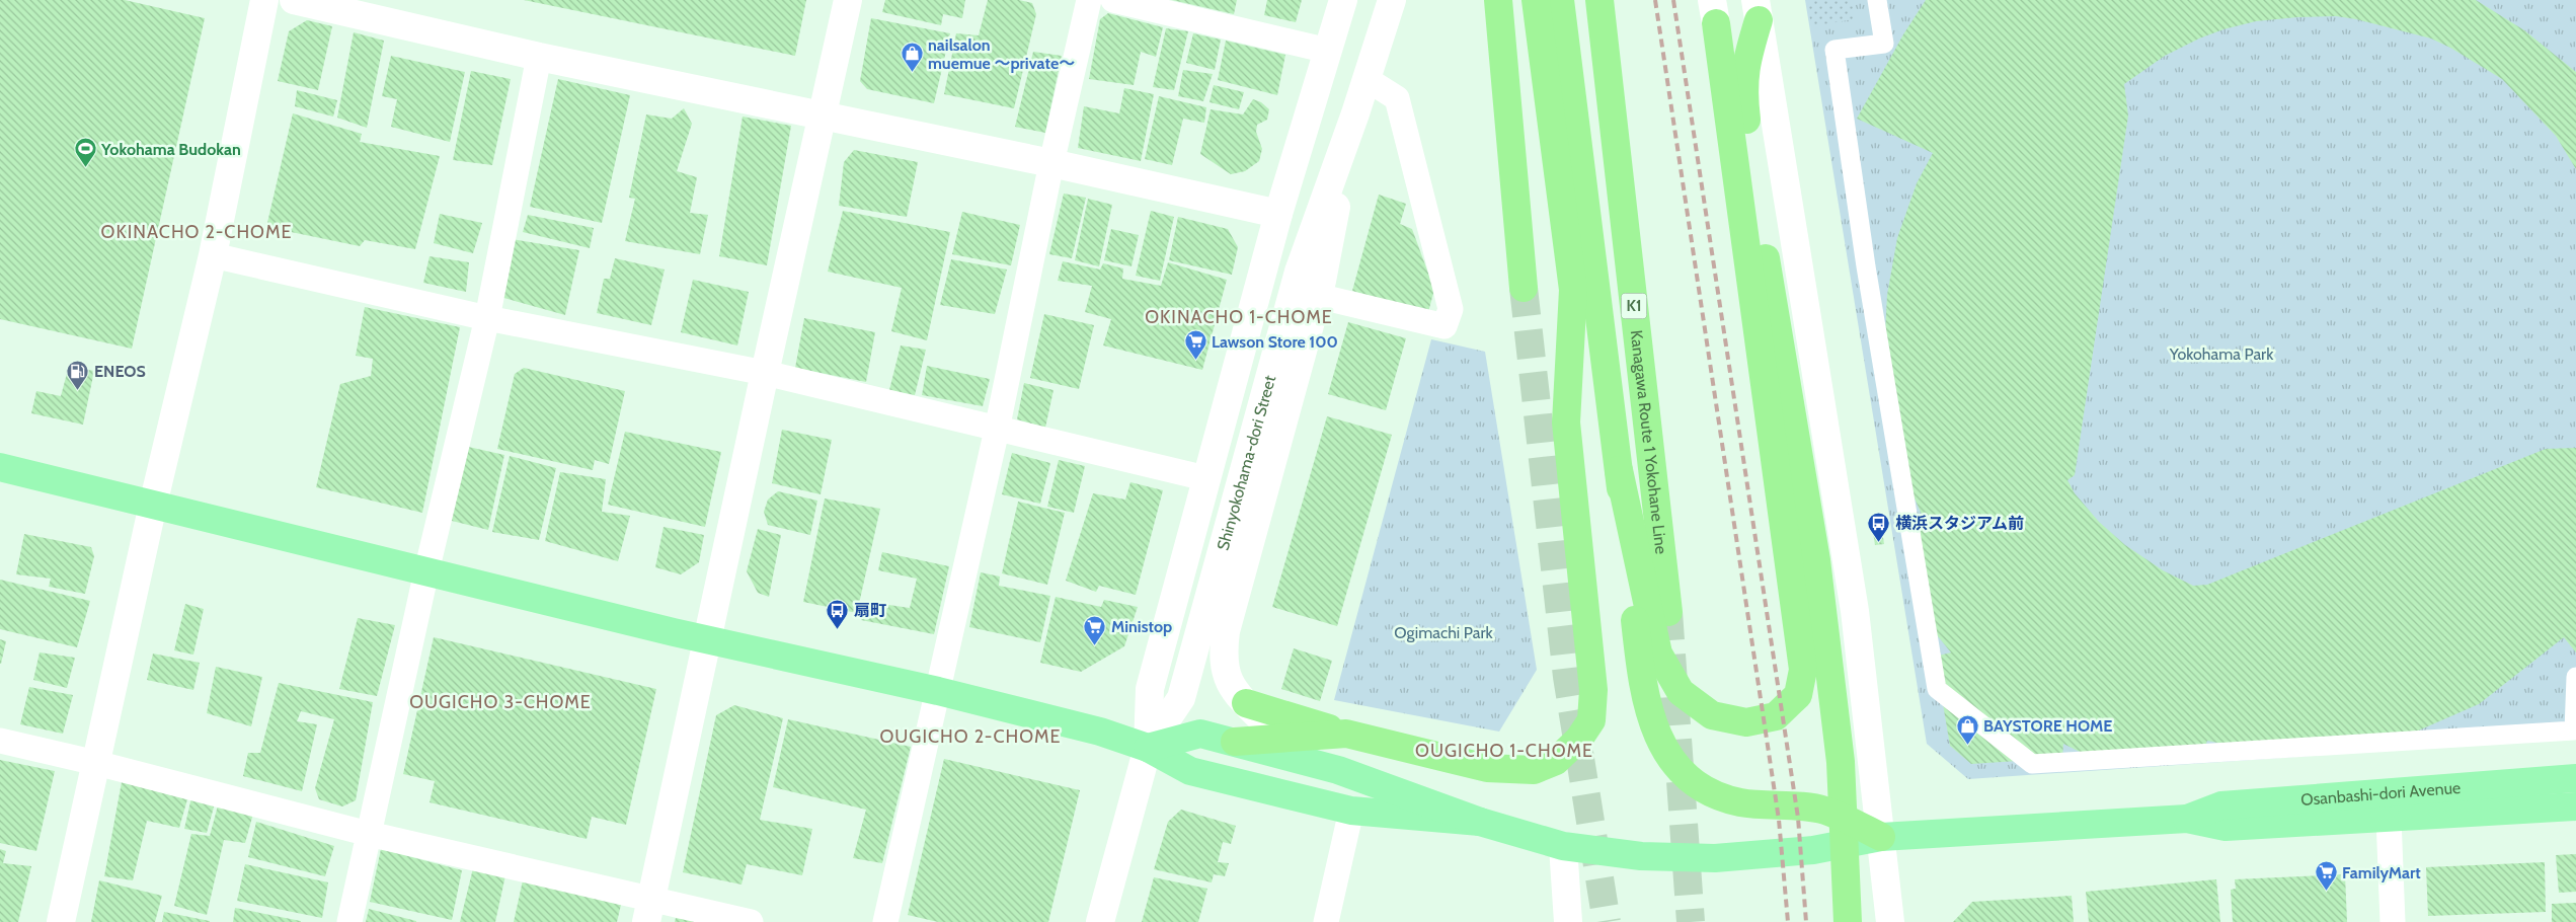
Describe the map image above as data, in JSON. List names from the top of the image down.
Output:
{
  "streets": {
    "highway": ["K1", "Kanagawa Route 1 Yokohane Line"],
    "main road": ["Osanbashi-dori Avenue"],
    "street": ["Shinyokohama-dori Street"]
  },
  "districts": [
    "OKINACHO 2-CHOME",
    "OKINACHO 1-CHOME",
    "OUGICHO 3-CHOME",
    "OUGICHO 2-CHOME",
    "OUGICHO 1-CHOME"
  ],
  "parks": ["Yokohama Park", "Ogimachi Park"],
  "places": {
    "shop": ["nailsalon muemue ～private～", "BAYSTORE HOME"],
    "sports": ["Yokohama Budokan"],
    "supermarket": ["Lawson Store 100", "Ministop", "FamilyMart"],
    "fuel station": ["ENEOS"],
    "bus stop": ["横浜スタジアム前", "扇町"]
  }
}
